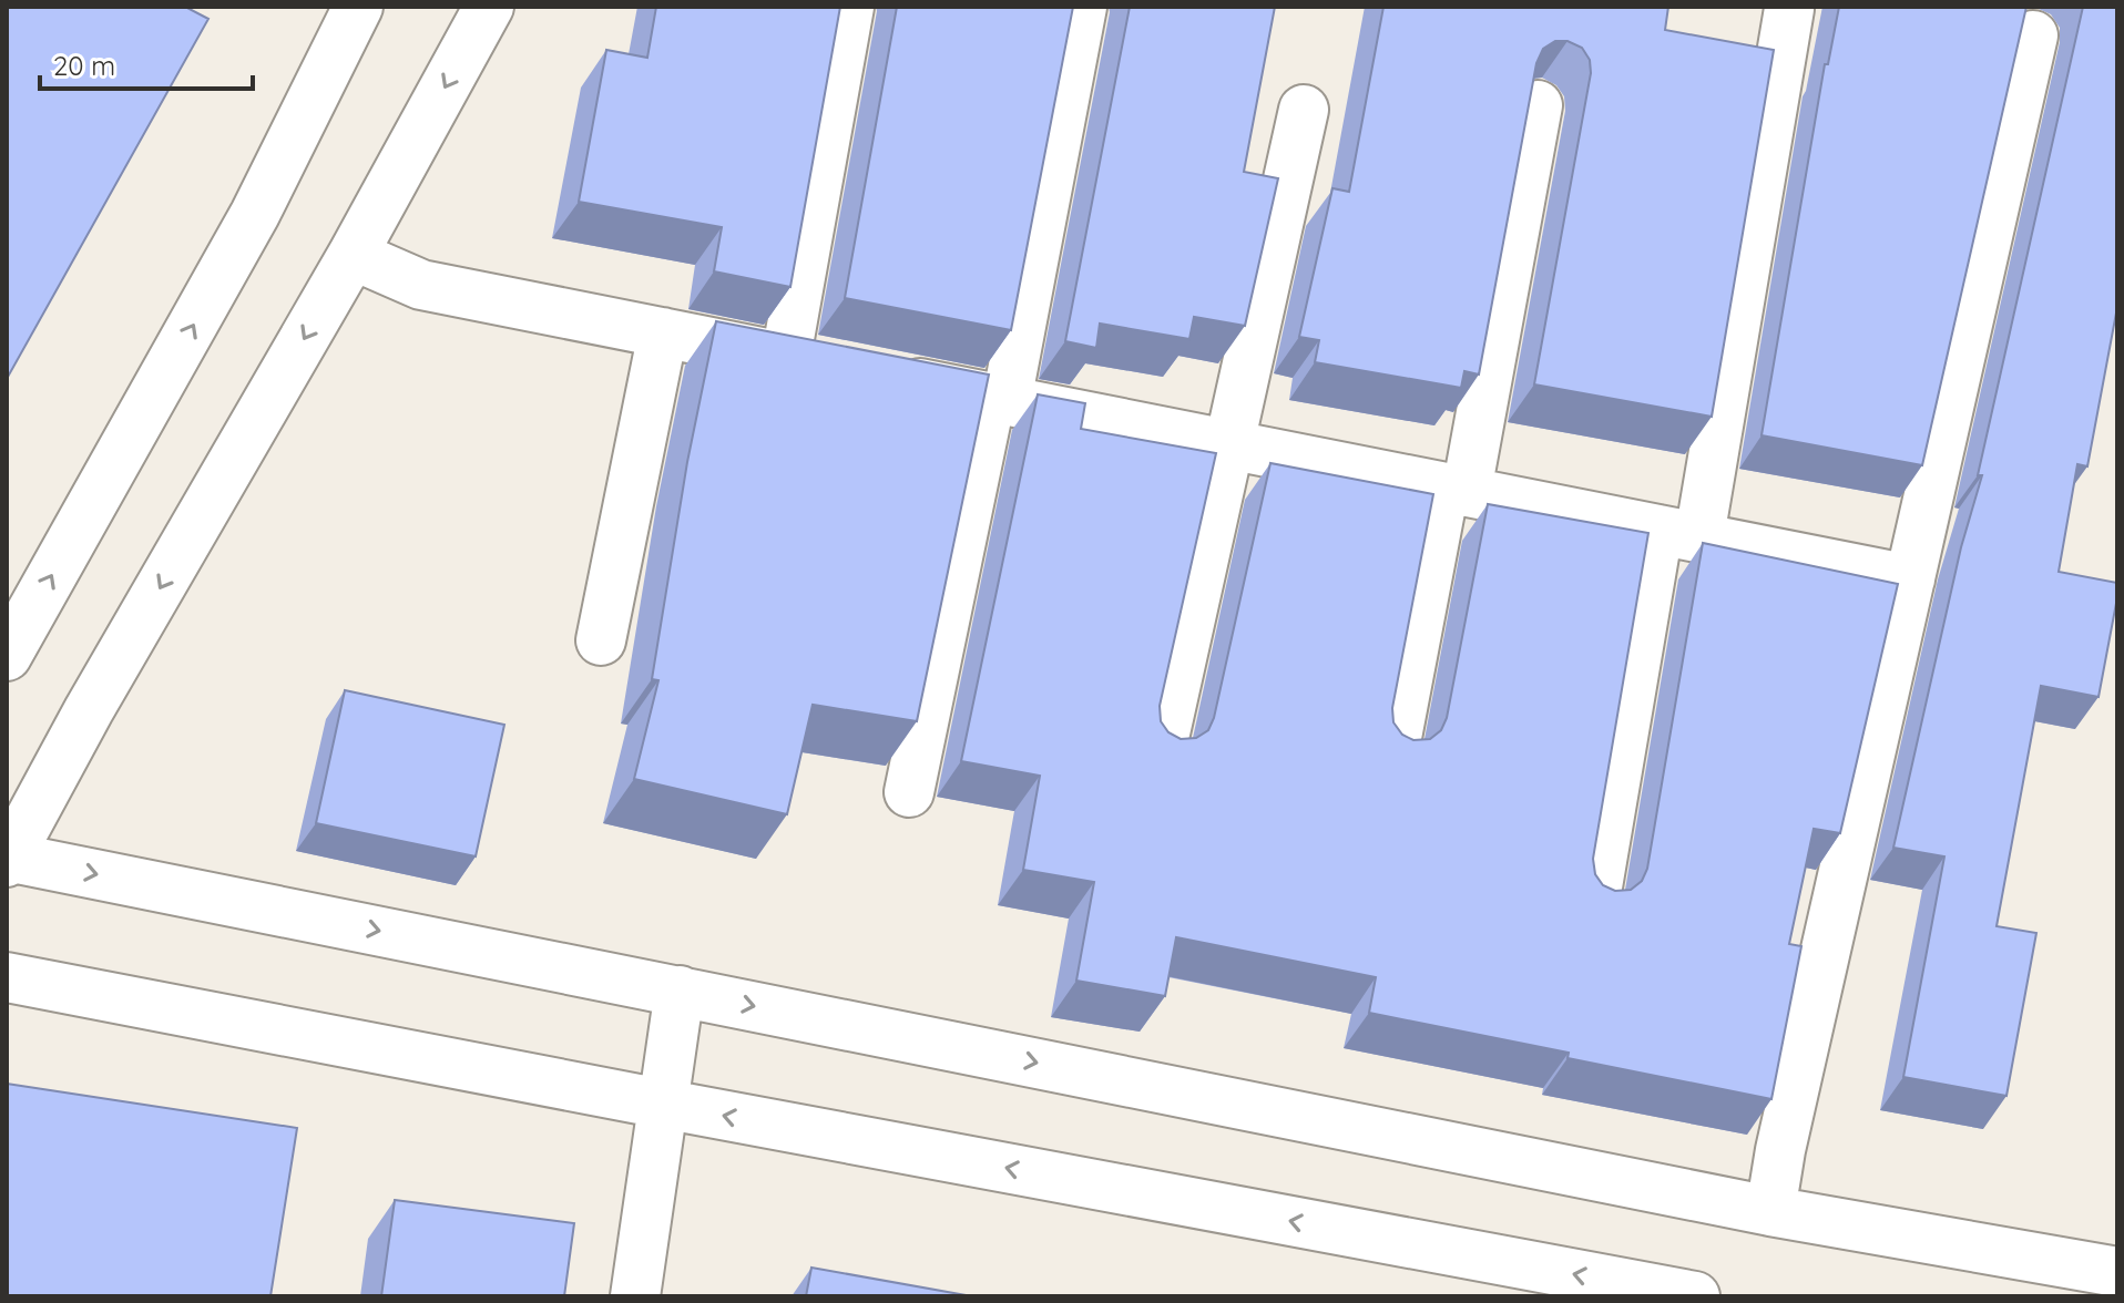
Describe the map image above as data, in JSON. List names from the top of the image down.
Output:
{
  "scale_bar": "20 m"
}
